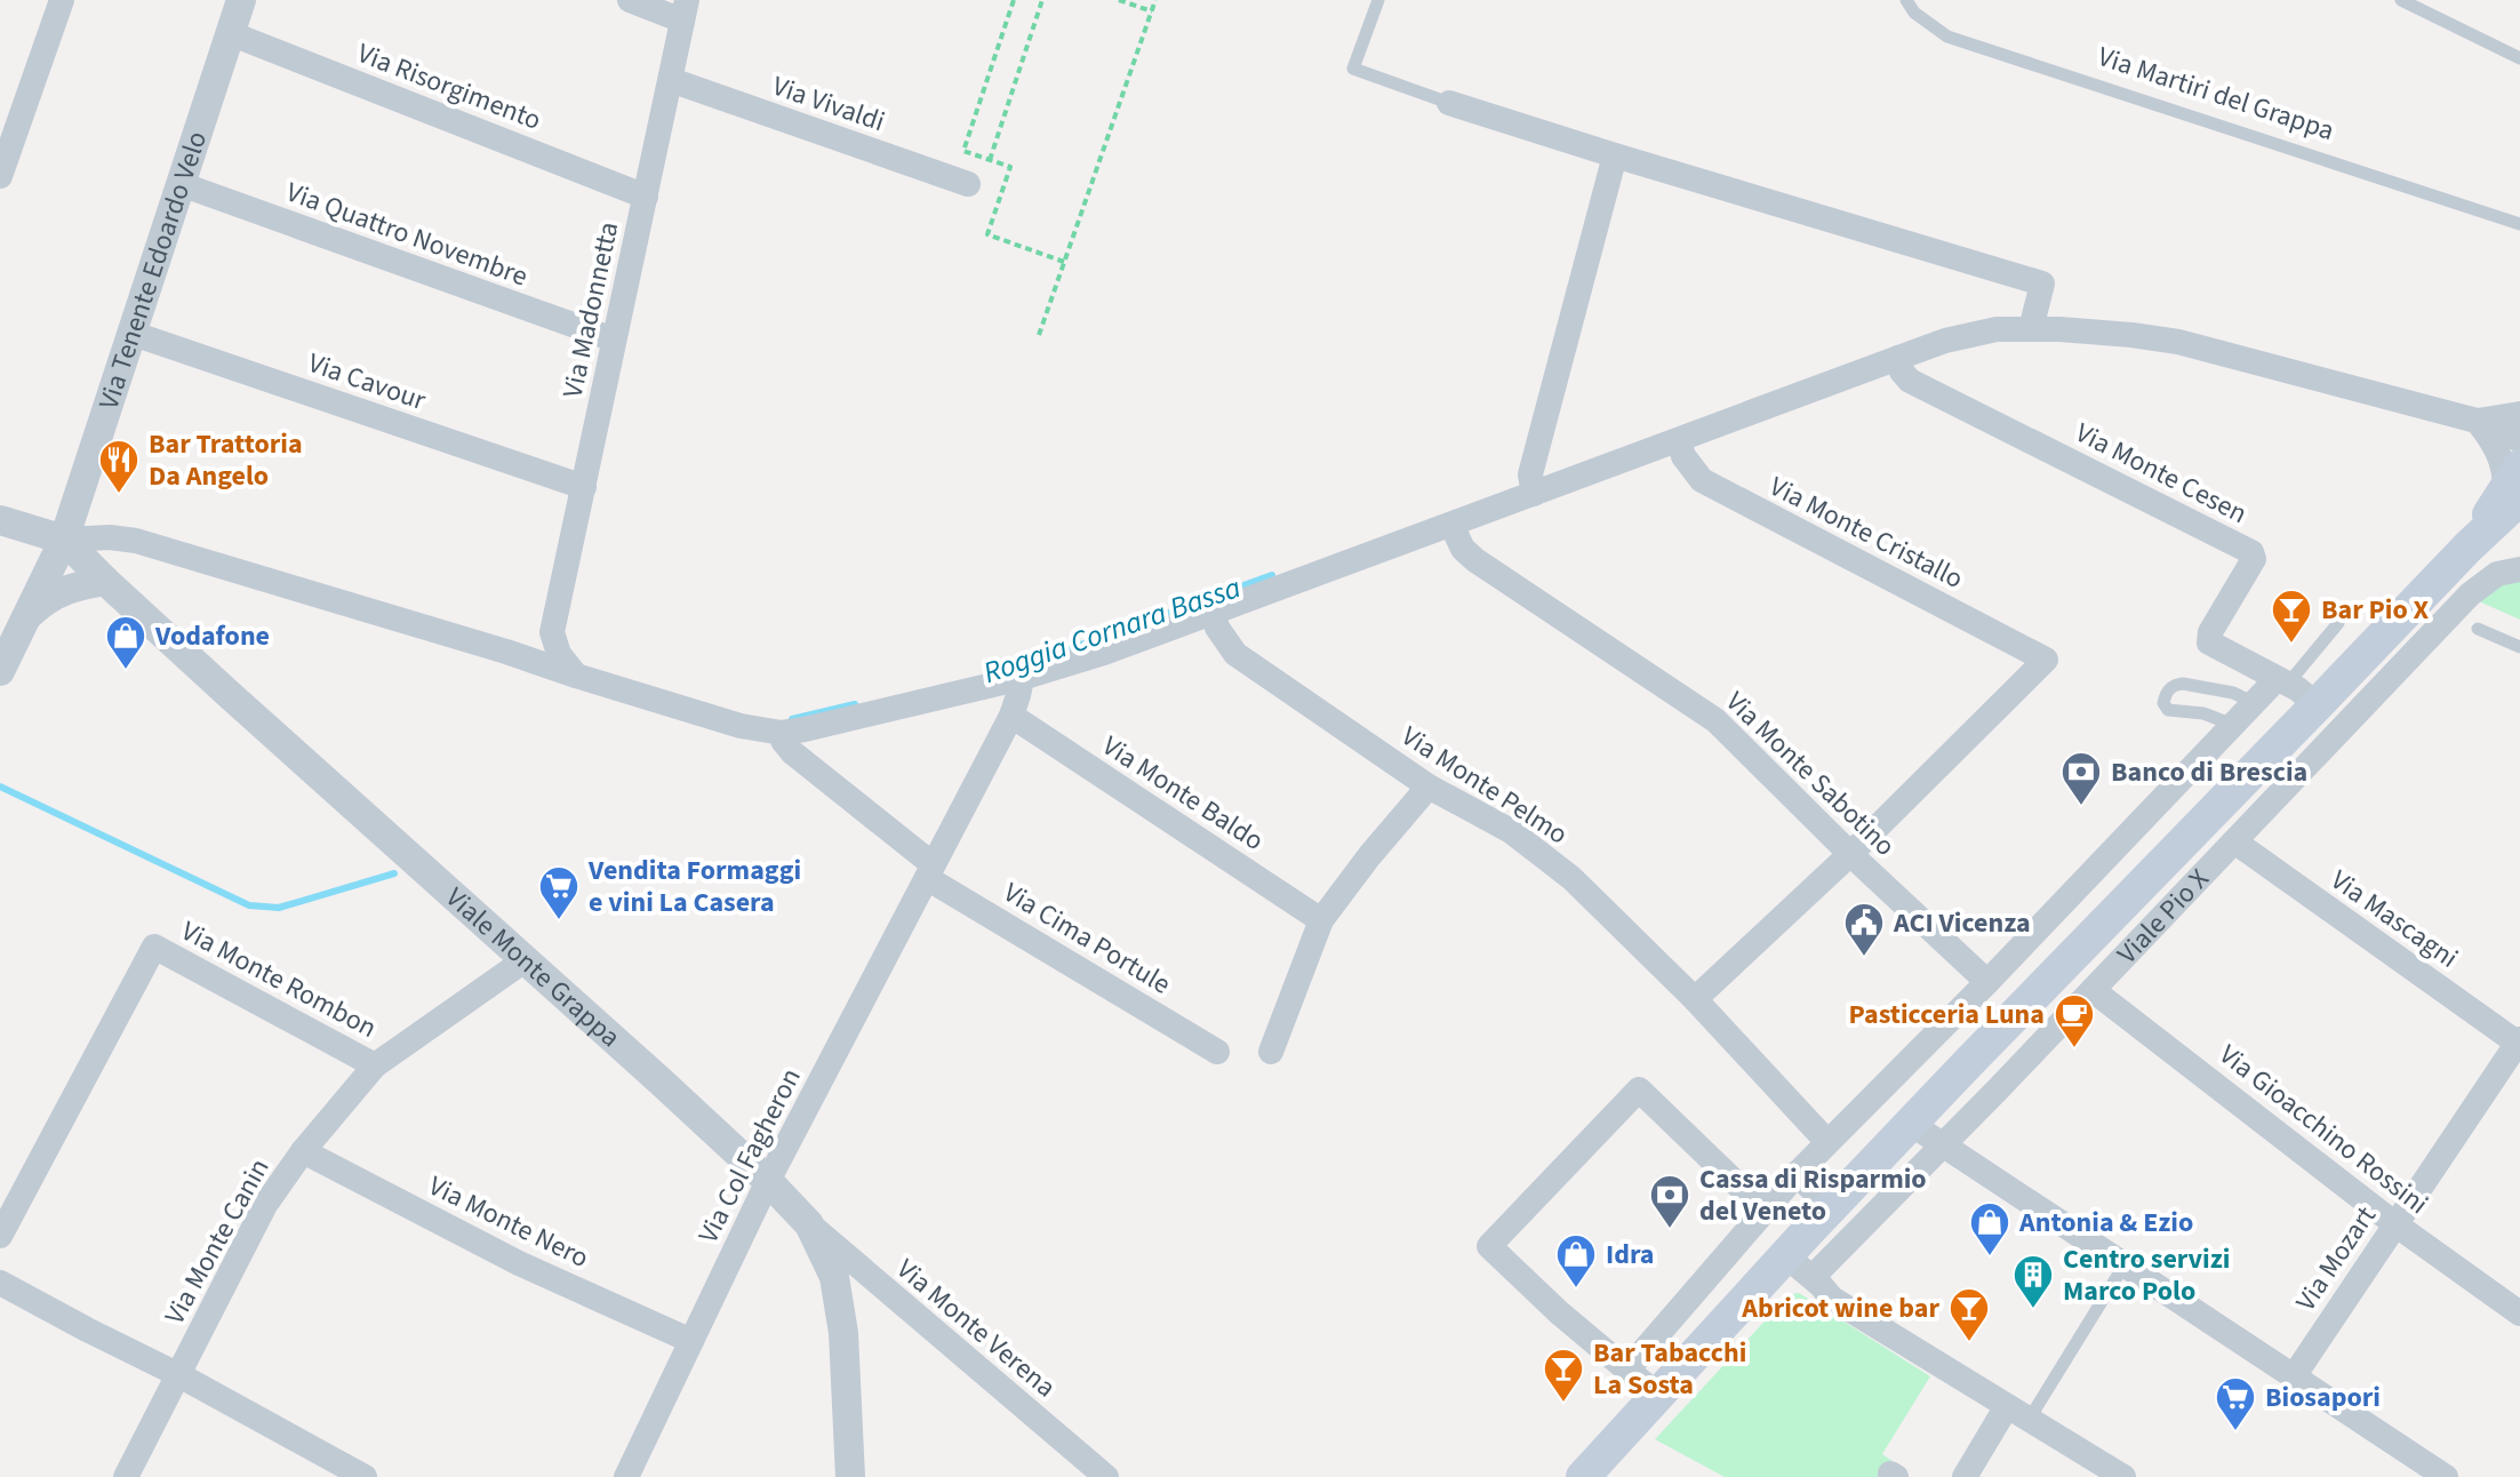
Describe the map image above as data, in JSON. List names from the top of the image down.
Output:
{
  "streets": {
    "main road": ["Viale Pio X"],
    "street": [
      "Via Risorgimento",
      "Via Vivaldi",
      "Via Quattro Novembre",
      "Via Tenente Edoardo Velo",
      "Via Madonnetta",
      "Via Cavour",
      "Via Monte Cesen",
      "Via Monte Cristallo",
      "Via Monte Sabotino",
      "Via Monte Pelmo",
      "Via Monte Baldo",
      "Via Mascagni",
      "Via Cima Portule",
      "Viale Monte Grappa",
      "Via Monte Rombon",
      "Via Gioacchino Rossini",
      "Via Col Fagheron",
      "Via Monte Nero",
      "Via Monte Canin",
      "Via Mozart",
      "Via Monte Verena"
    ],
    "lane": ["Via Martiri del Grappa"]
  },
  "crossings": [
    ["Via Risorgimento", "Via Tenente Edoardo Velo"],
    ["Via Risorgimento", "Via Madonnetta"],
    ["Via Vivaldi", "Via Madonnetta"],
    ["Via Quattro Novembre", "Via Tenente Edoardo Velo"],
    ["Via Quattro Novembre", "Via Madonnetta"],
    ["Via Tenente Edoardo Velo", "Via Cavour"],
    ["Via Tenente Edoardo Velo", "Viale Monte Grappa"],
    ["Via Madonnetta", "Via Cavour"],
    ["Via Monte Cesen", "Viale Pio X"],
    ["Via Monte Cristallo", "Via Monte Sabotino"],
    ["Via Monte Baldo", "Via Col Fagheron"],
    ["Viale Pio X", "Via Mascagni"],
    ["Viale Pio X", "Via Gioacchino Rossini"],
    ["Via Mascagni", "Via Mozart"],
    ["Via Cima Portule", "Via Col Fagheron"],
    ["Viale Monte Grappa", "Via Col Fagheron"],
    ["Viale Monte Grappa", "Via Monte Canin"],
    ["Viale Monte Grappa", "Via Monte Verena"],
    ["Via Monte Rombon", "Via Monte Canin"],
    ["Via Gioacchino Rossini", "Via Mozart"],
    ["Via Col Fagheron", "Via Monte Nero"],
    ["Via Monte Nero", "Via Monte Canin"]
  ],
  "water": ["Roggia Cornara Bassa"],
  "places": {
    "restaurant": ["Bar Trattoria Da Angelo"],
    "bar": ["Bar Pio X", "Abricot wine bar", "Bar Tabacchi La Sosta"],
    "shop": ["Vodafone", "Antonia & Ezio", "Idra"],
    "bank": ["Banco di Brescia", "Cassa di Risparmio del Veneto"],
    "supermarket": ["Vendita Formaggi e vini La Casera", "Biosapori"],
    "public building": ["ACI Vicenza"],
    "cafe": ["Pasticceria Luna"],
    "building": ["Centro servizi Marco Polo"]
  }
}
